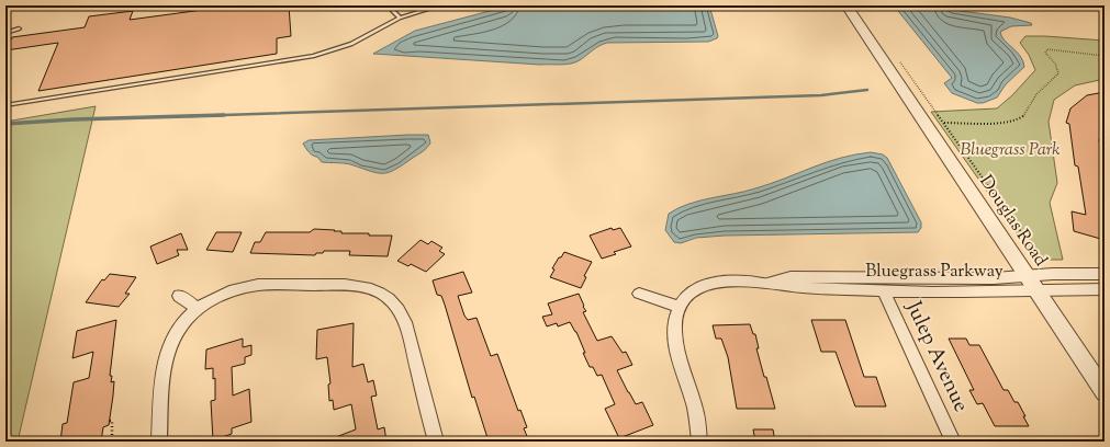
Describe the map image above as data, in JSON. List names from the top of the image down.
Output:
{
  "streets": {
    "street": ["Douglas Road", "Bluegrass Parkway", "Julep Avenue"]
  },
  "crossings": [
    ["Douglas Road", "Bluegrass Parkway"],
    ["Bluegrass Parkway", "Julep Avenue"]
  ],
  "parks": ["Bluegrass Park"]
}
